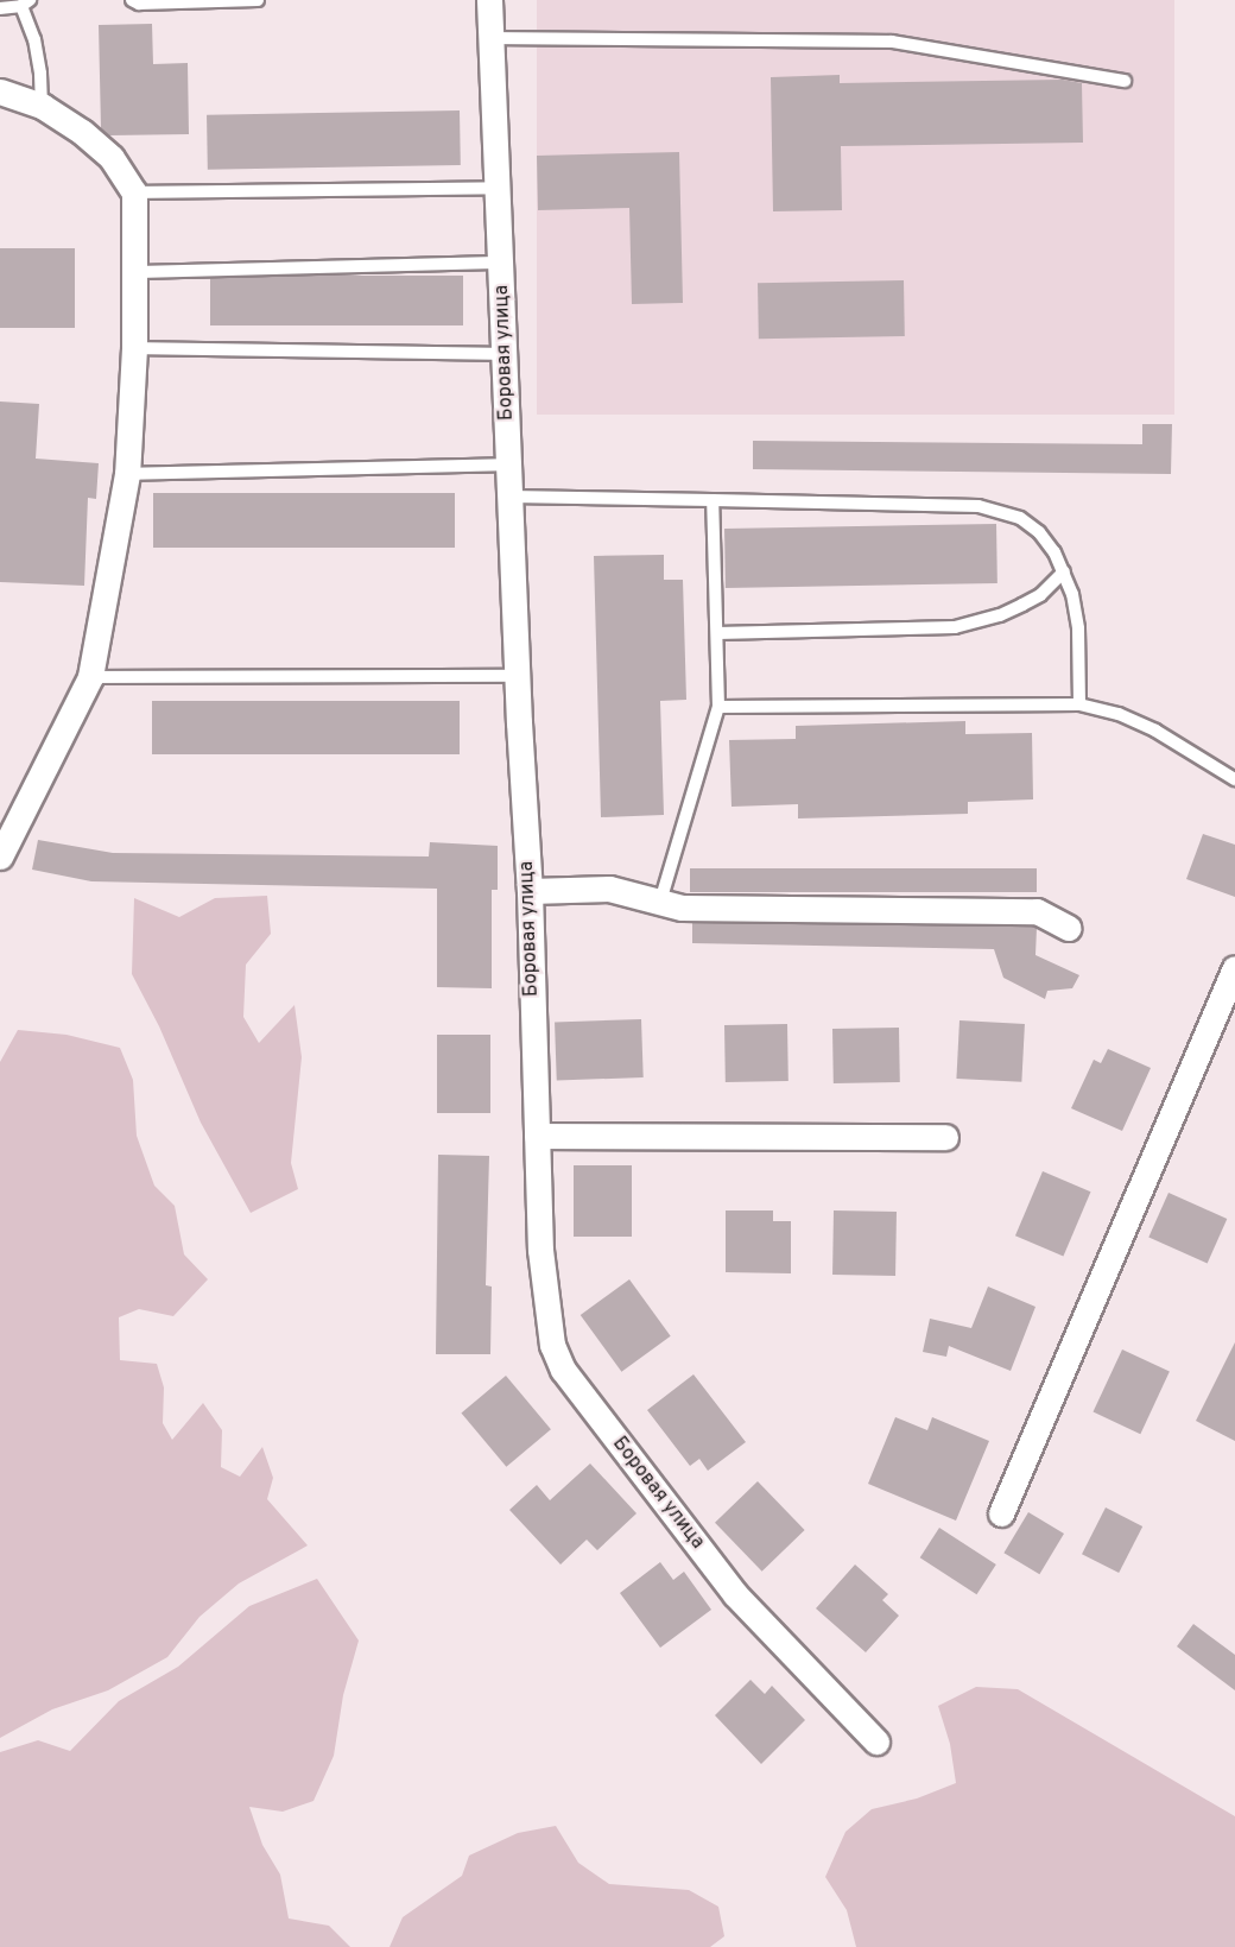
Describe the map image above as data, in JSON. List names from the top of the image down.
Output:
{
  "streets": {
    "street": ["Боровая улица"]
  }
}
